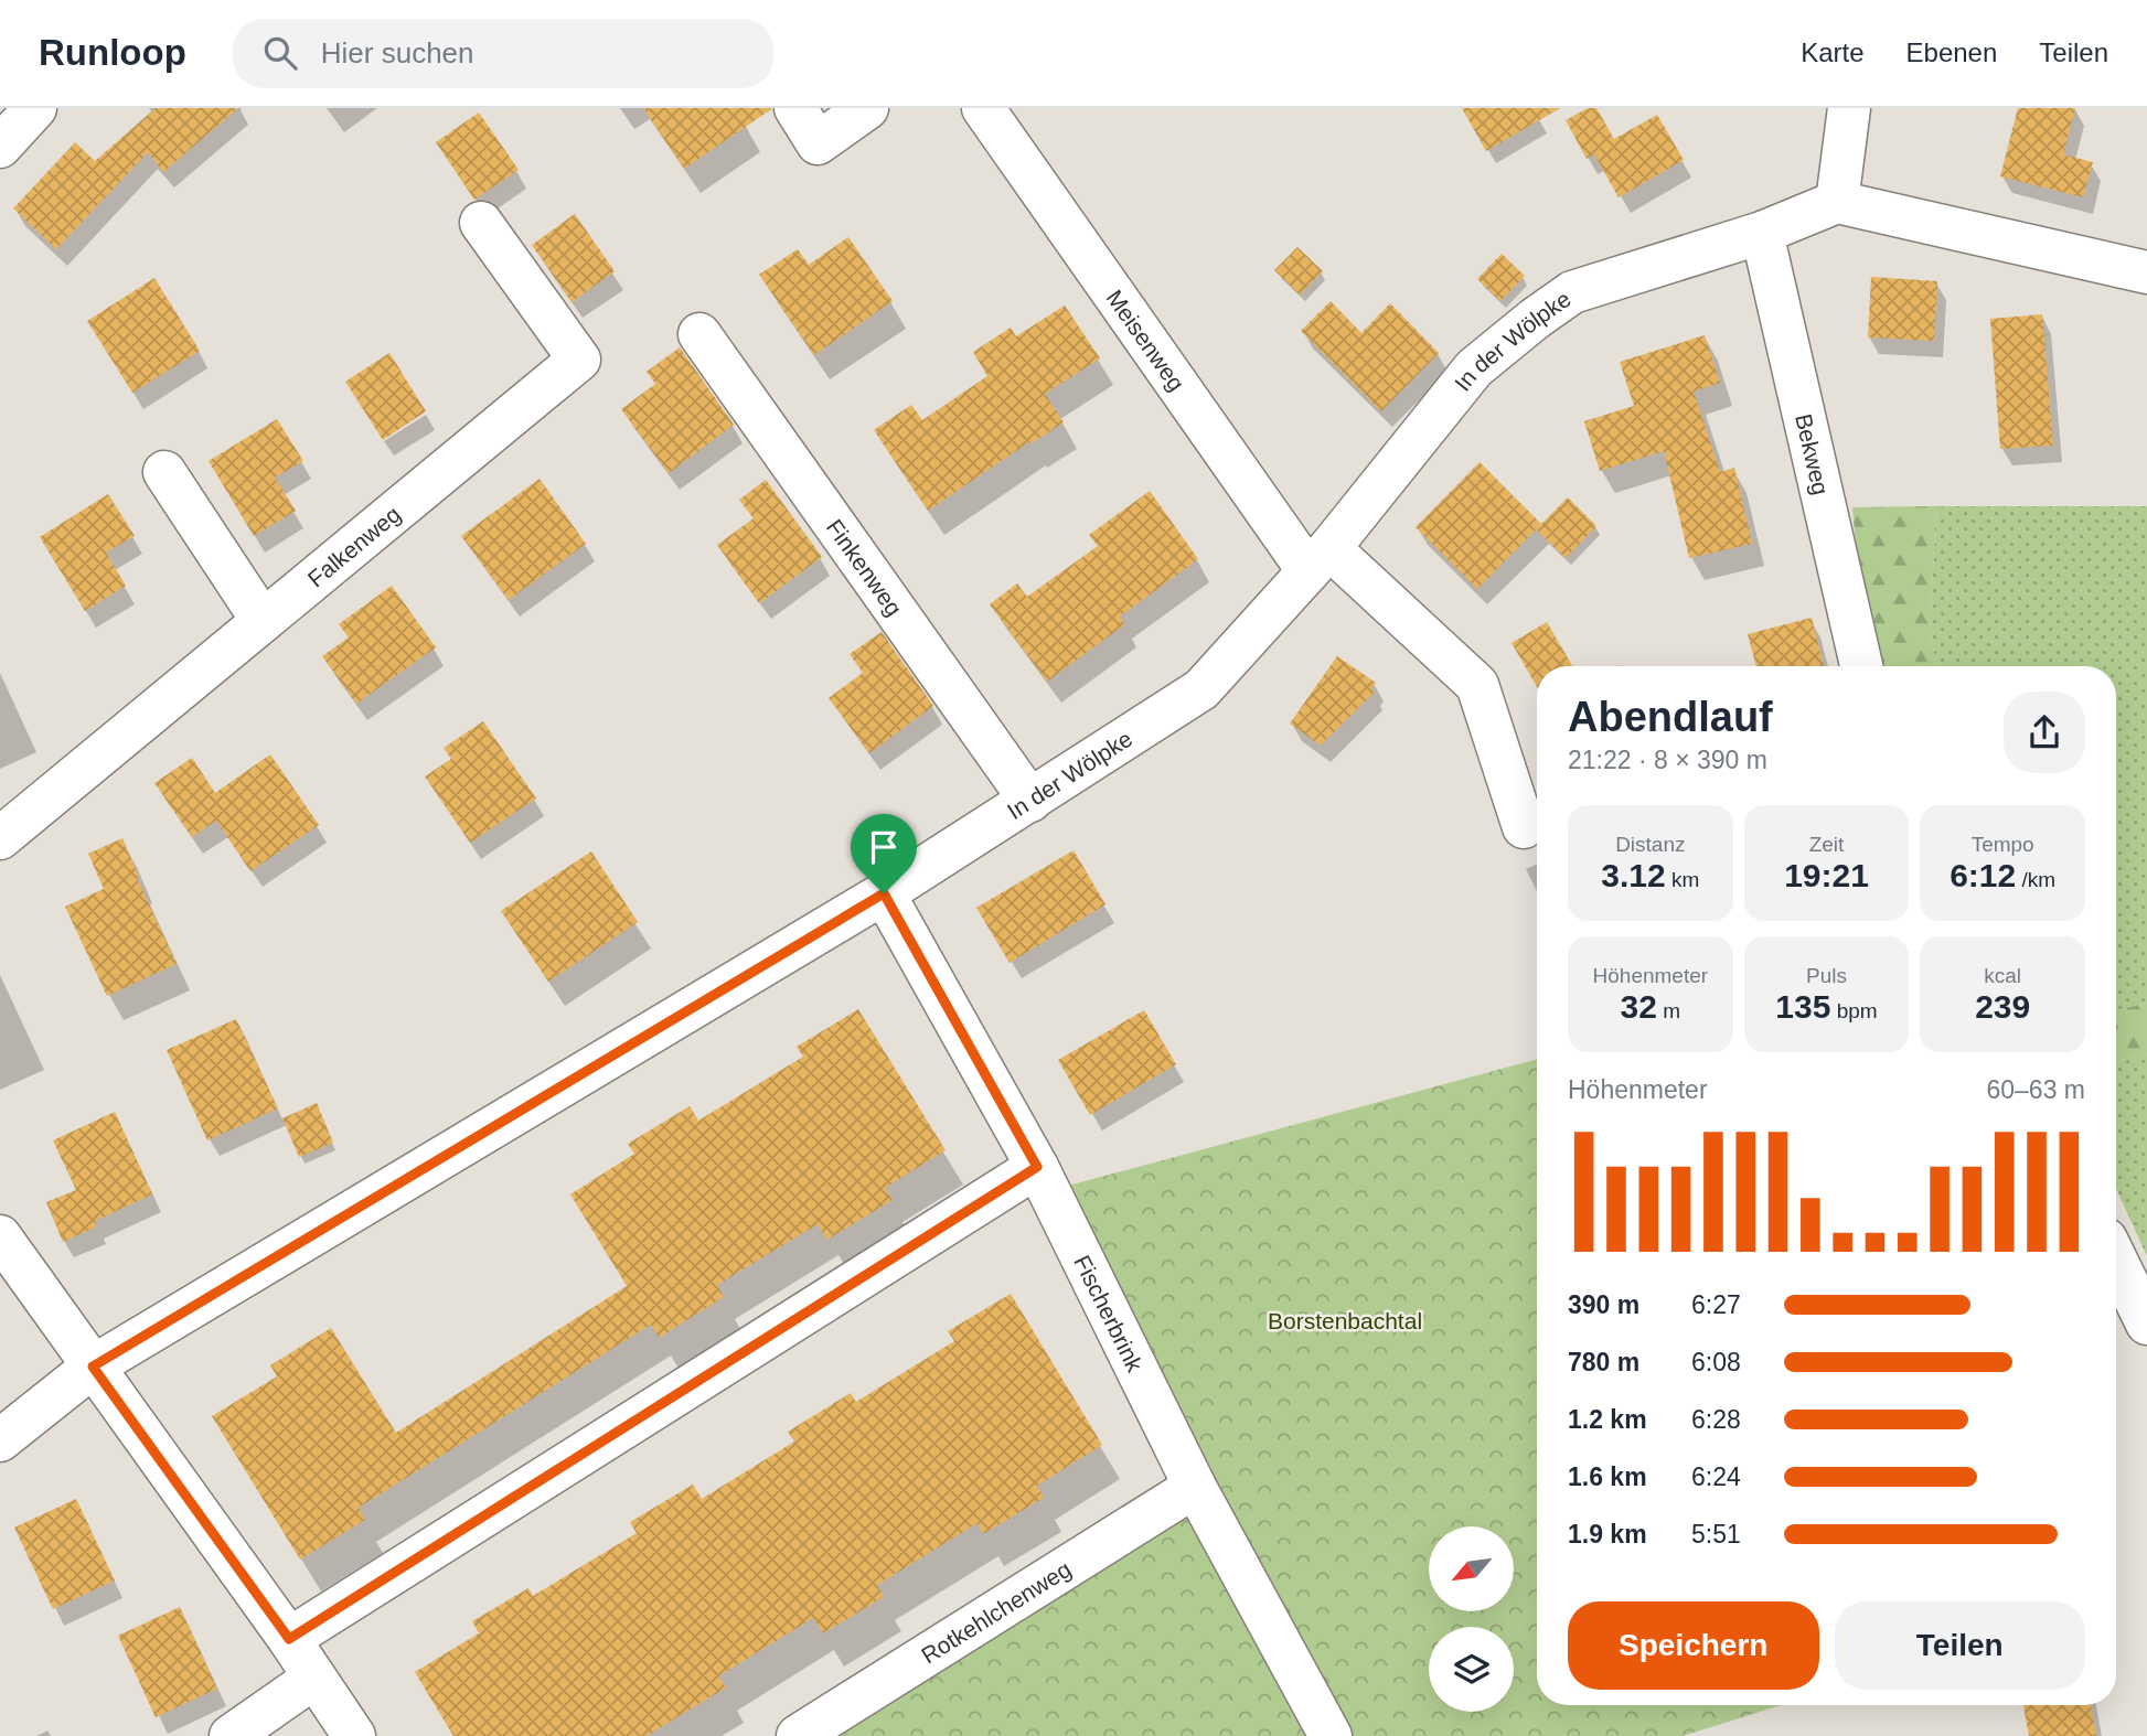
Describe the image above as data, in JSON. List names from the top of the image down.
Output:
{
  "streets": {
    "street": [
      "Meisenweg",
      "In der Wölpke",
      "Bekweg",
      "Falkenweg",
      "Finkenweg",
      "Fischerbrink",
      "Rotkehlchenweg"
    ]
  },
  "crossings": [
    ["Meisenweg", "In der Wölpke"],
    ["In der Wölpke", "Bekweg"],
    ["In der Wölpke", "Finkenweg"],
    ["In der Wölpke", "Fischerbrink"],
    ["Fischerbrink", "Rotkehlchenweg"]
  ],
  "parks": ["Borstenbachtal"],
  "north": "bottom left",
  "page": {
    "header": "Runloop",
    "search": "Hier suchen",
    "nav": ["Karte", "Ebenen", "Teilen"],
    "heading": ["Abendlauf", "21:22 · 8 × 390 m"],
    "stats": [
      ["Distanz", "3.12 km"],
      ["Zeit", "19:21"],
      ["Tempo", "6:12 /km"],
      ["Höhenmeter", "32 m"],
      ["Puls", "135 bpm"],
      ["kcal", "239"]
    ],
    "chart": ["Höhenmeter", "60–63 m"],
    "list": [
      {
        "name": "390 m",
        "note": "6:27"
      },
      {
        "name": "780 m",
        "note": "6:08"
      },
      {
        "name": "1.2 km",
        "note": "6:28"
      },
      {
        "name": "1.6 km",
        "note": "6:24"
      },
      {
        "name": "1.9 km",
        "note": "5:51"
      }
    ],
    "buttons": ["Speichern", "Teilen"]
  }
}
